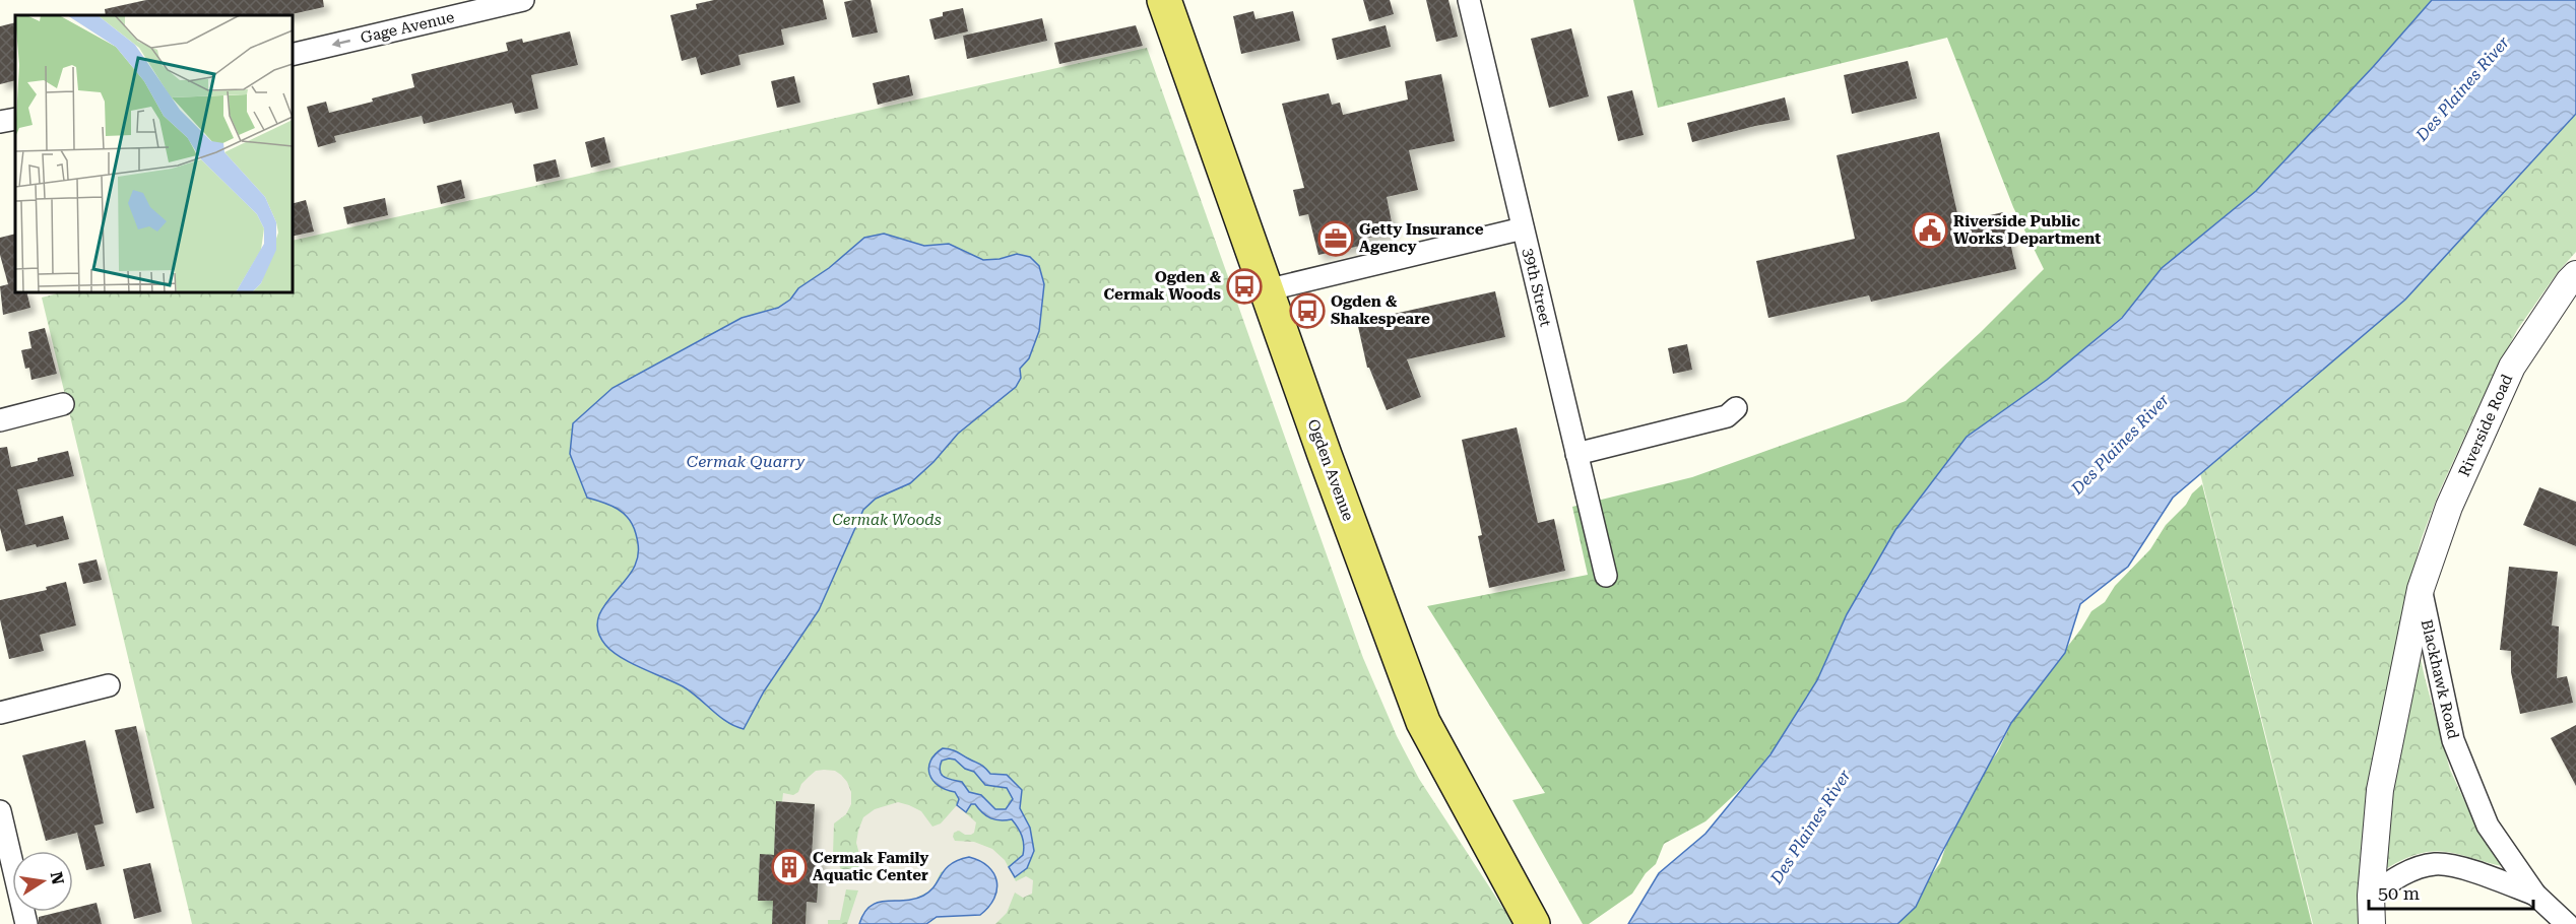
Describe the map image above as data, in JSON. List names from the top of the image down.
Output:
{
  "streets": {
    "main road": ["Ogden Avenue"],
    "street": [
      "Gage Avenue",
      "39th Street",
      "Riverside Road",
      "Blackhawk Road"
    ]
  },
  "crossings": [
    ["Riverside Road", "Blackhawk Road"]
  ],
  "one_way": ["Gage Avenue"],
  "water": ["Des Plaines River", "Cermak Quarry"],
  "parks": ["Cermak Woods"],
  "places": {
    "public building": ["Riverside Public Works Department"],
    "office": ["Getty Insurance Agency"],
    "bus stop": ["Ogden & Cermak Woods", "Ogden & Shakespeare"],
    "building": ["Cermak Family Aquatic Center"]
  },
  "scale_bar": "50 m",
  "north": "right"
}
